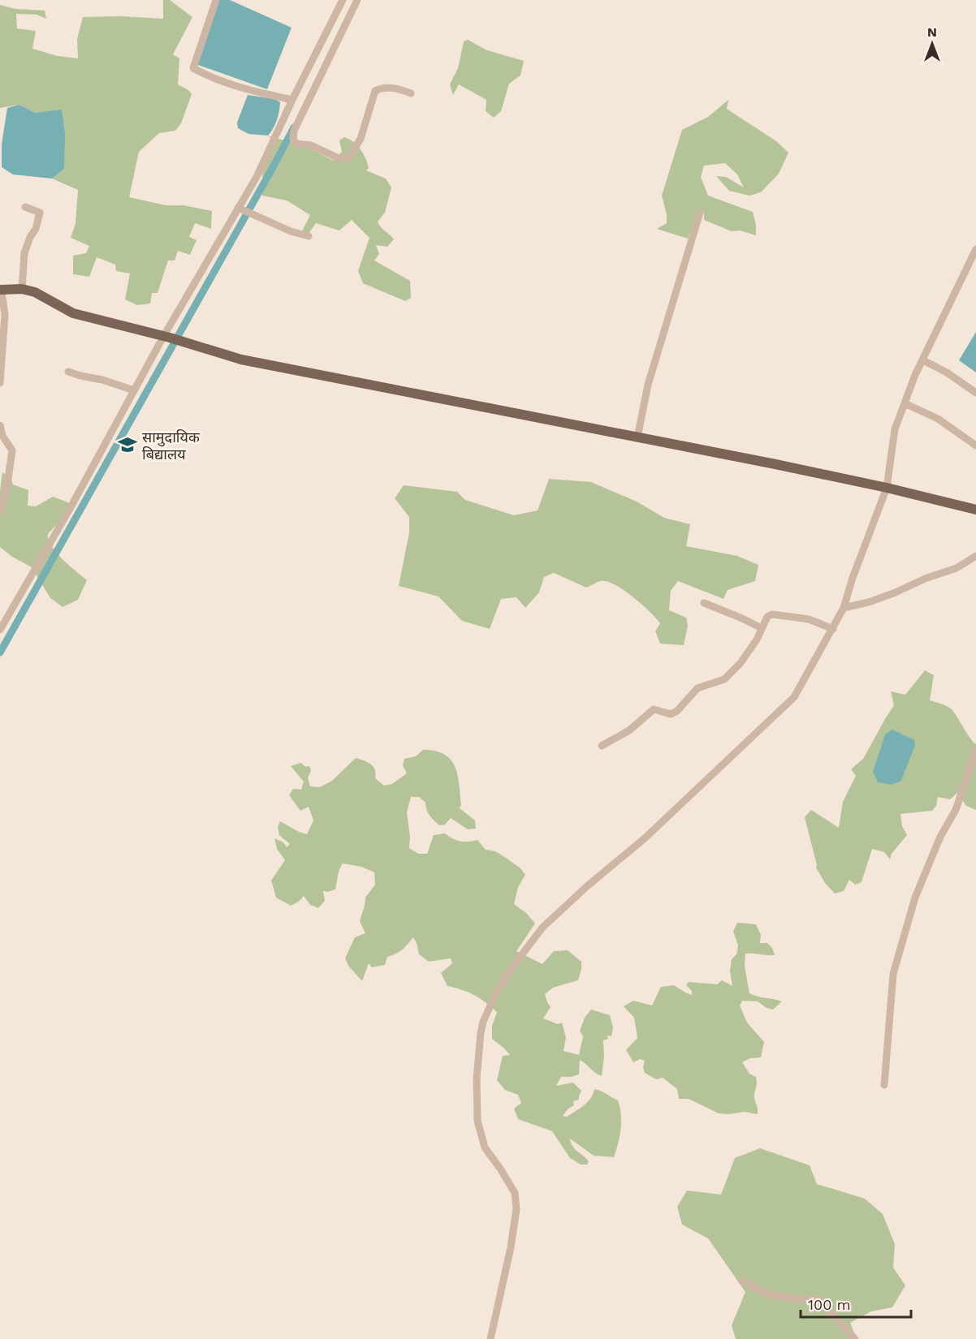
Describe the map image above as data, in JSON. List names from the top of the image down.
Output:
{
  "places": {
    "school or university": ["सामुदायिक बिद्यालय"]
  },
  "scale_bar": "100 m",
  "north": "top"
}
